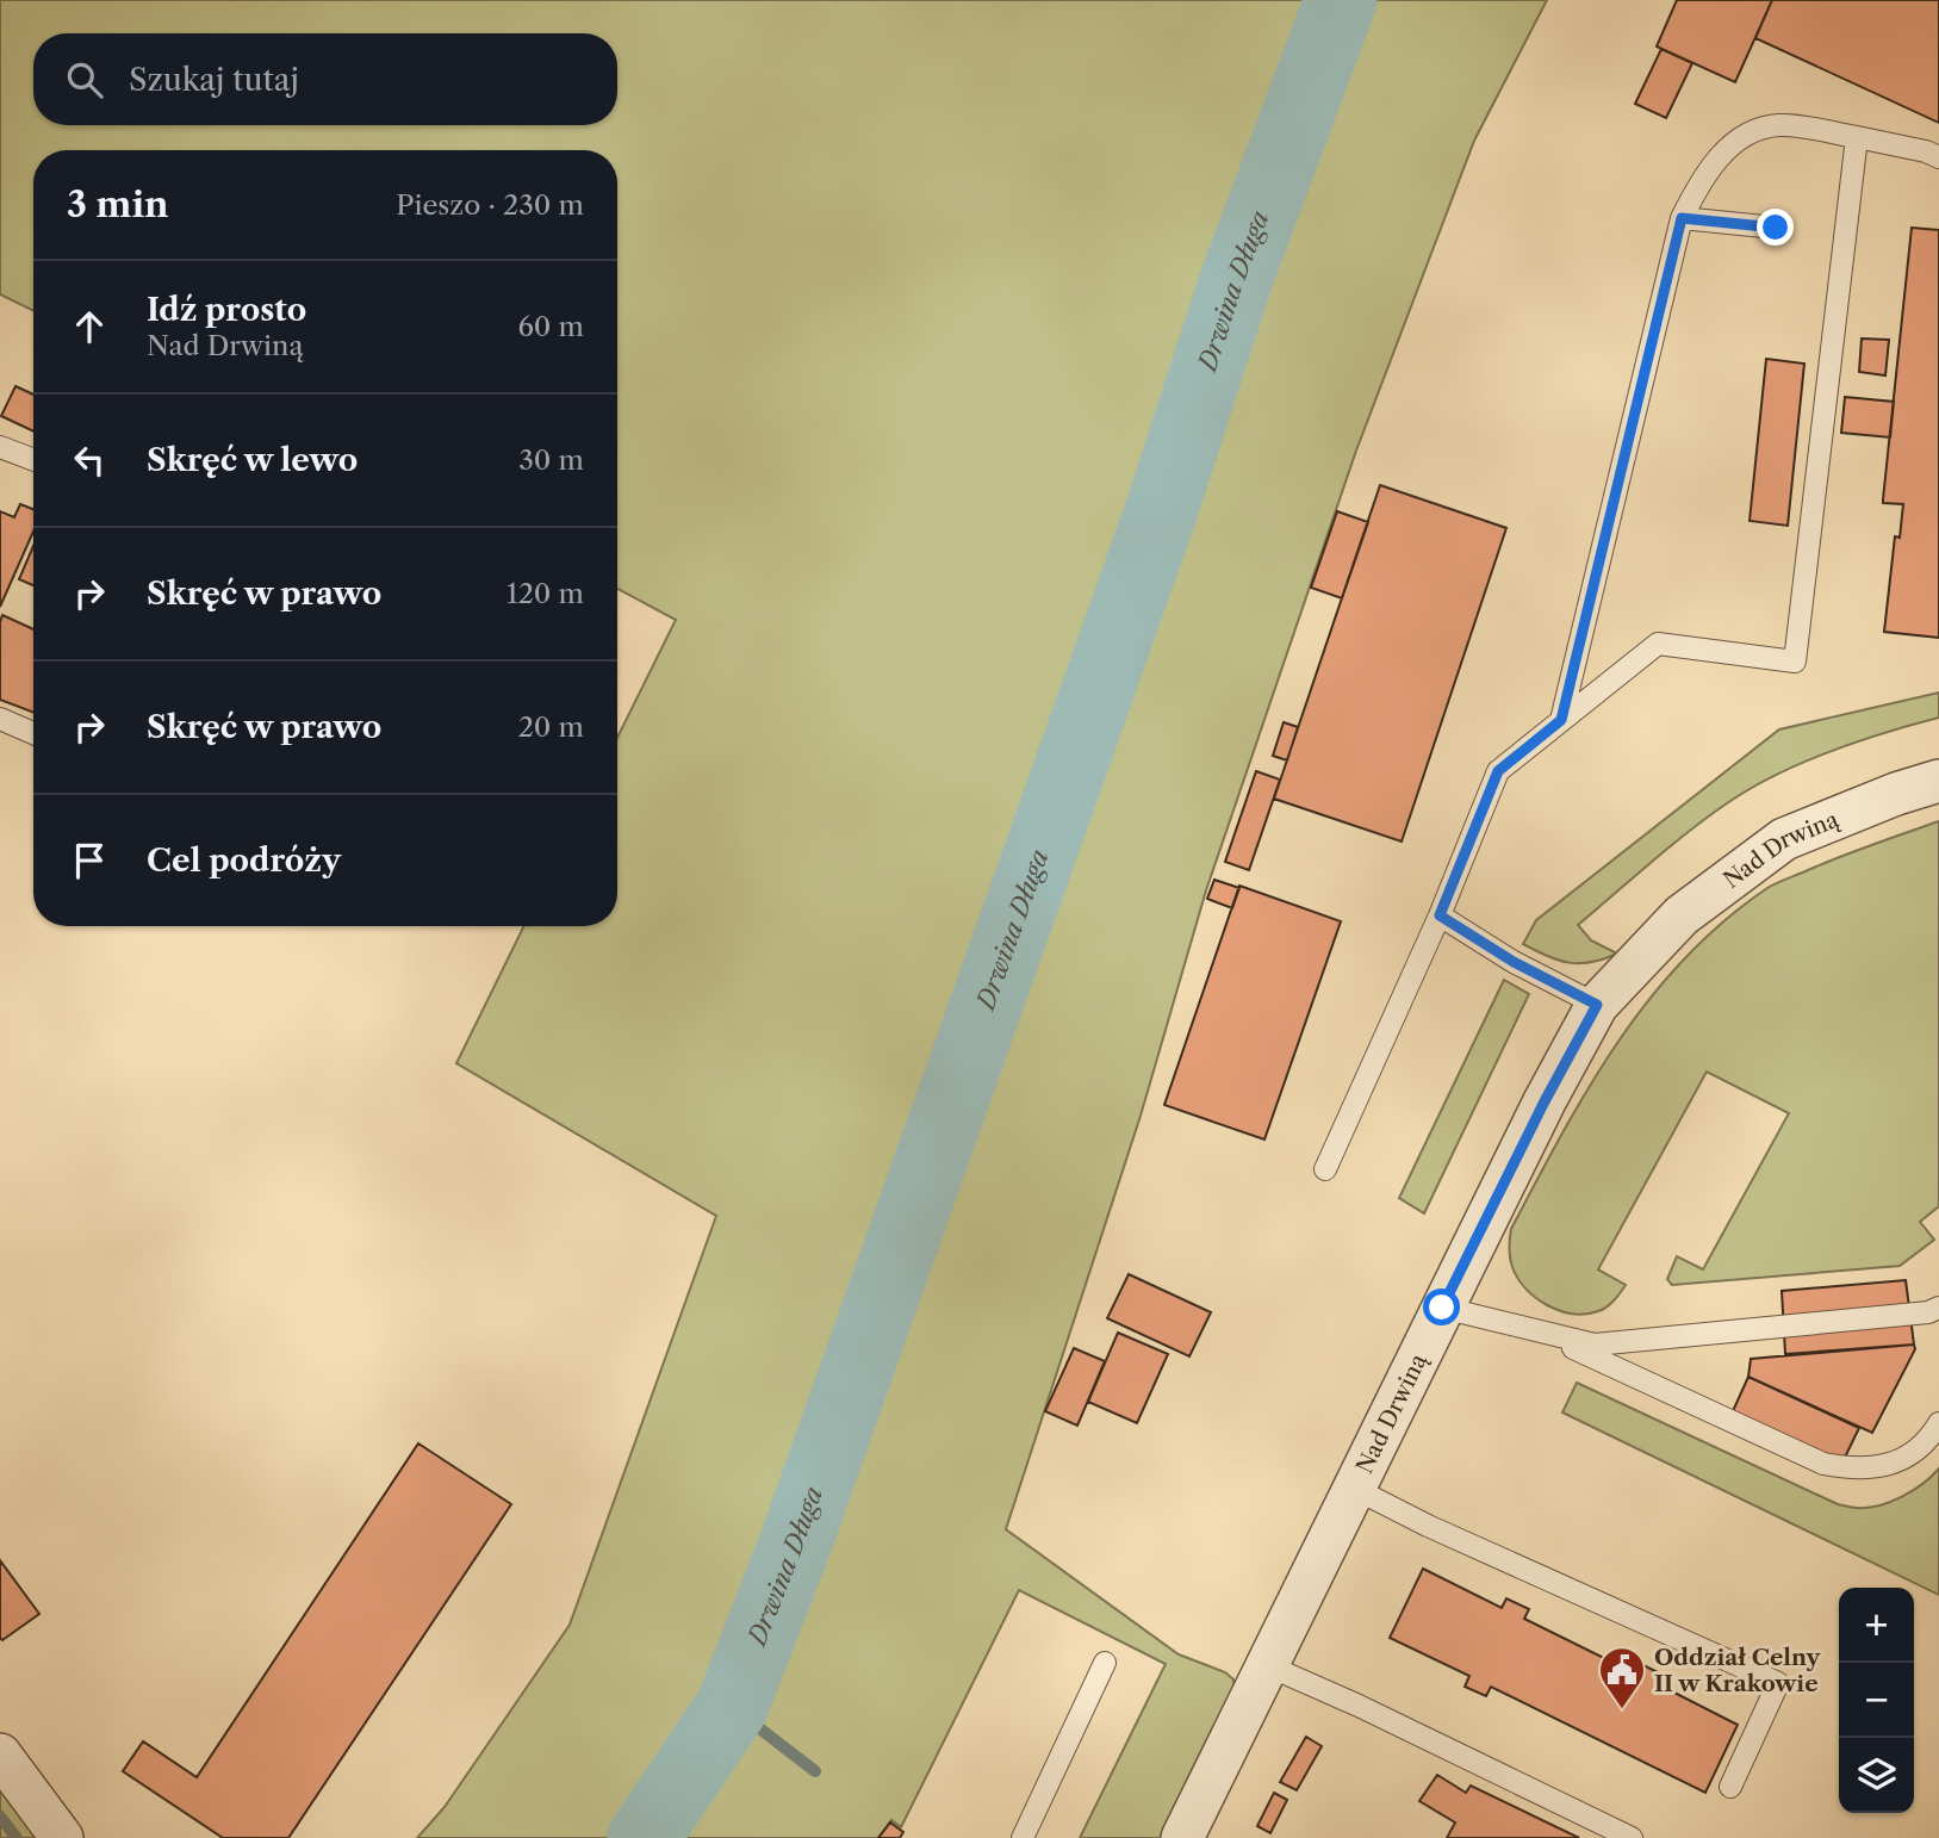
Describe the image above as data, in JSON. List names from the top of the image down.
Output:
{
  "streets": {
    "street": ["Nad Drwiną"]
  },
  "water": ["Drwina Długa"],
  "places": {
    "public building": ["Oddział Celny II w Krakowie"]
  },
  "page": {
    "search": "Szukaj tutaj",
    "heading": ["3 min", "Pieszo · 230 m"],
    "list": [
      ["Idź prosto", "Nad Drwiną", "60 m"],
      ["Skręć w lewo", "30 m"],
      ["Skręć w prawo", "120 m"],
      ["Skręć w prawo", "20 m"],
      "Cel podróży"
    ],
    "map_buttons": ["+", "−"]
  }
}
